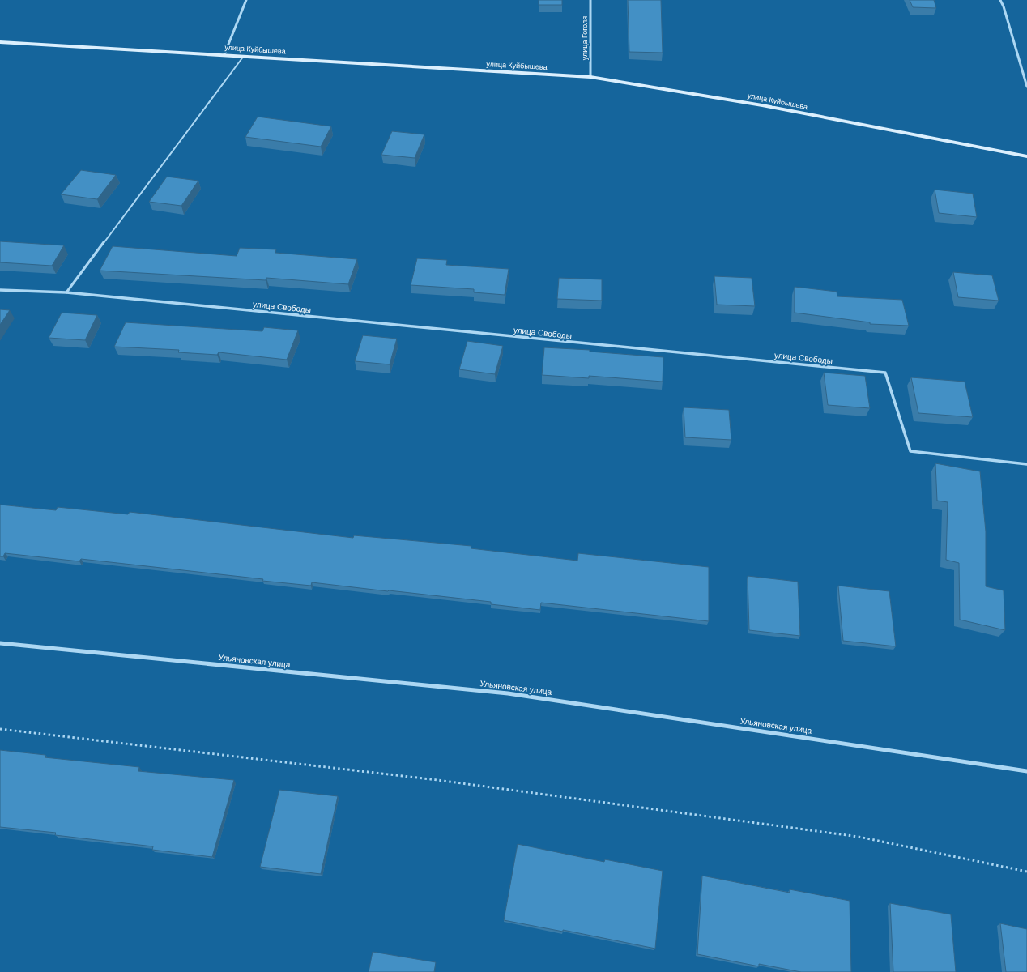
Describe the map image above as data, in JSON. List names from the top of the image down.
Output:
{
  "streets": {
    "main road": ["улица Куйбышева"],
    "street": ["улица Гоголя", "улица Свободы", "Ульяновская улица"]
  },
  "crossings": [
    ["улица Гоголя", "улица Куйбышева"]
  ]
}
